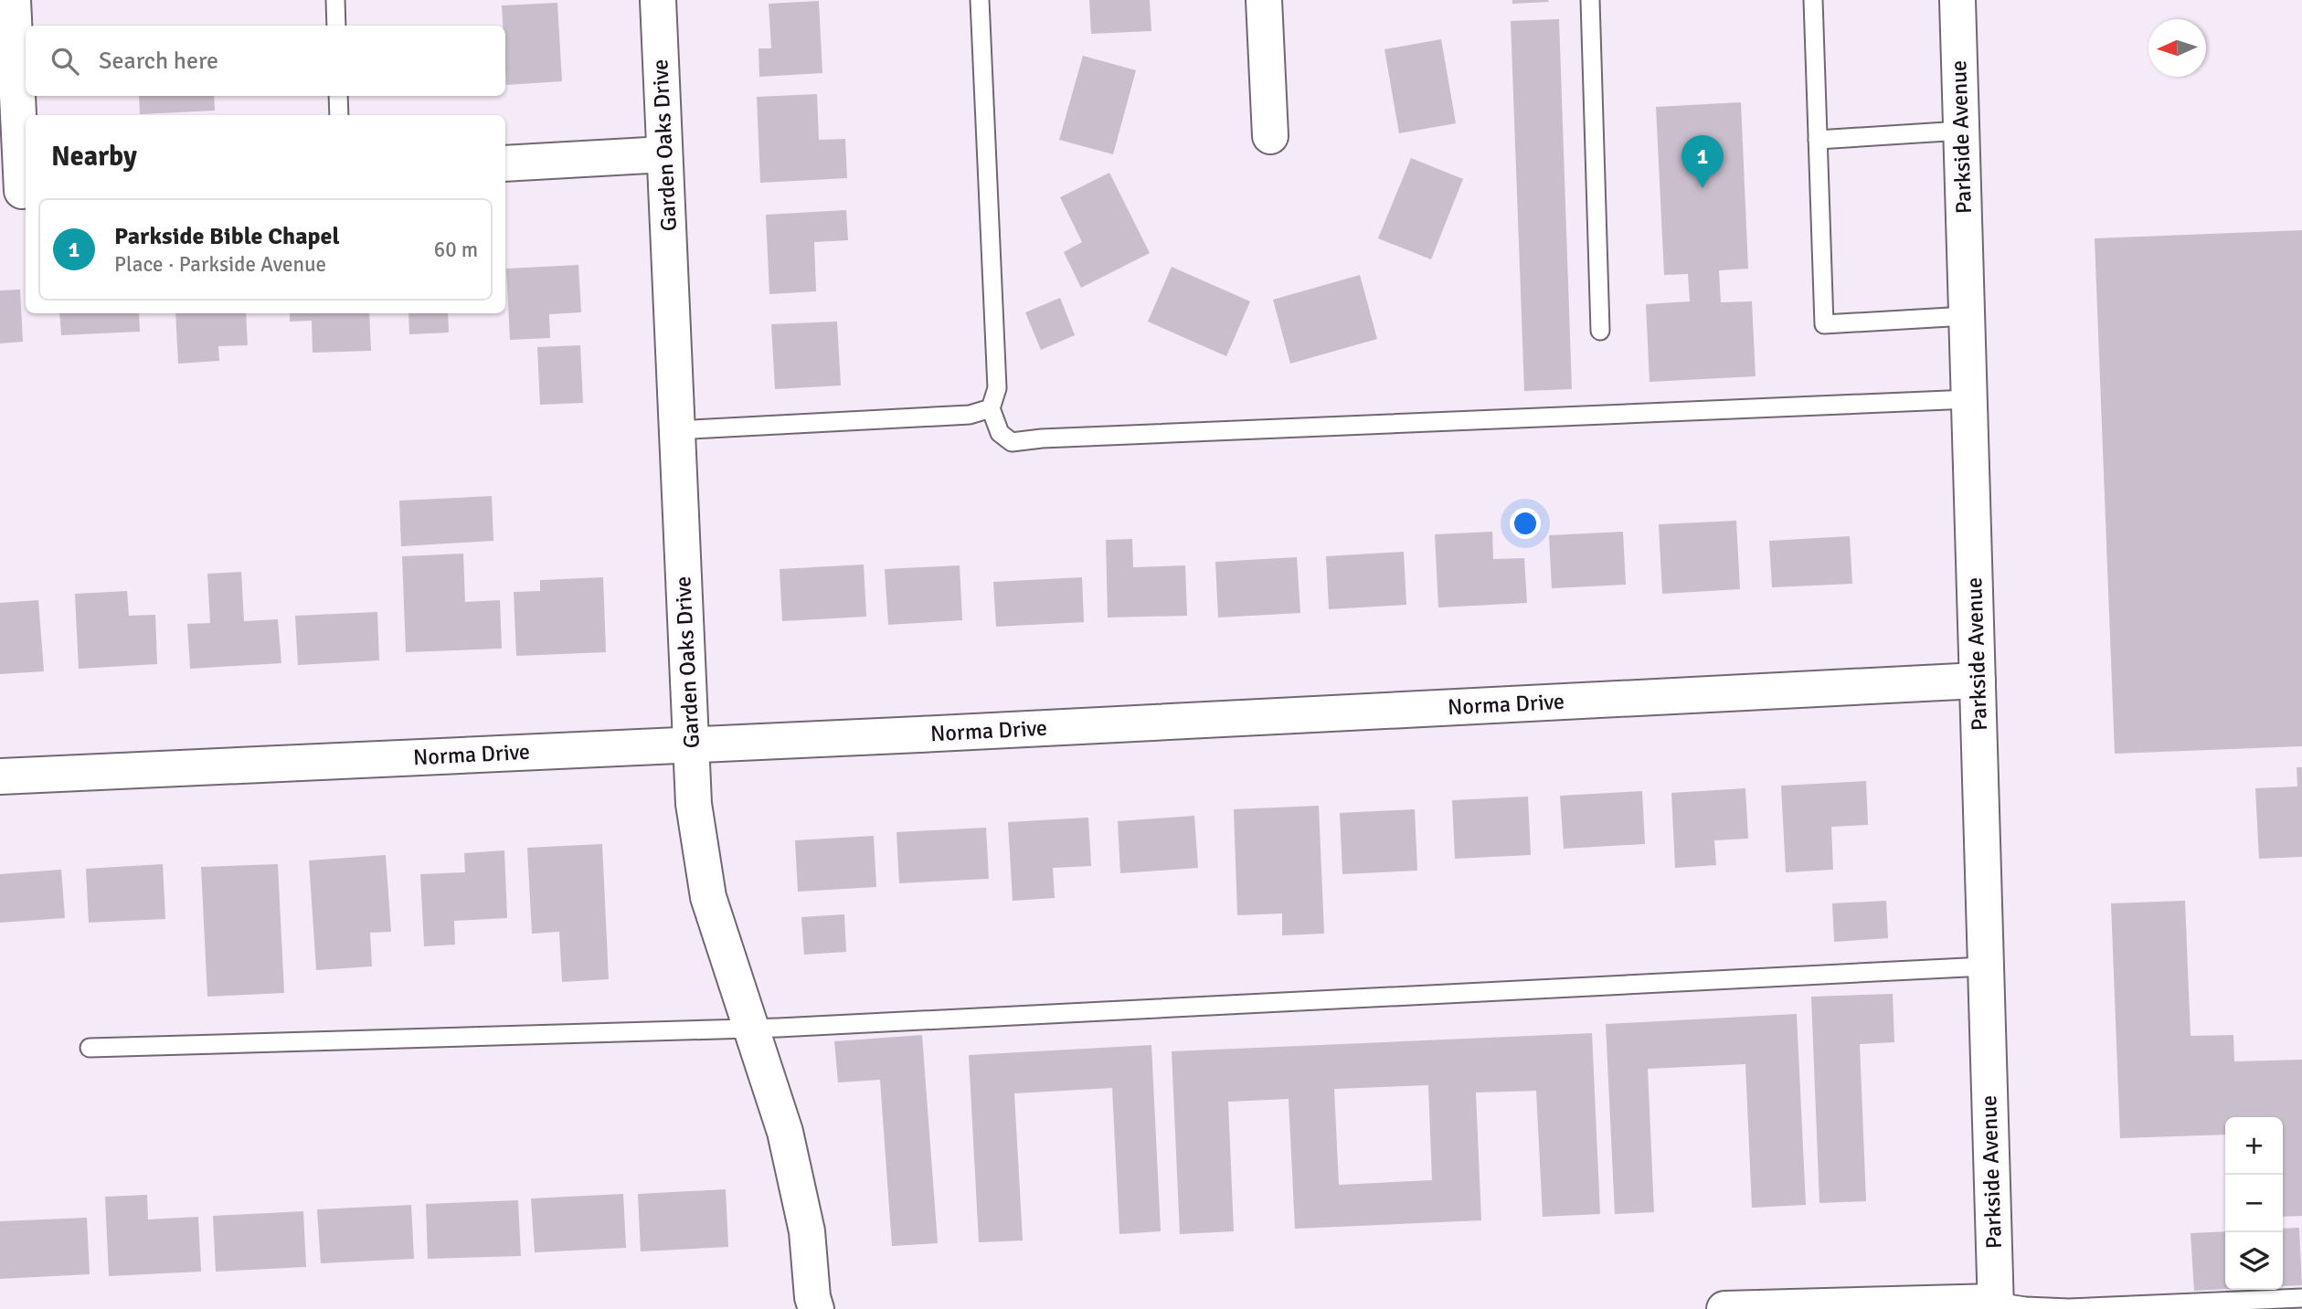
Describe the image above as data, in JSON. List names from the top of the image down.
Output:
{
  "streets": {
    "street": ["Parkside Avenue", "Garden Oaks Drive", "Norma Drive"]
  },
  "crossings": [
    ["Parkside Avenue", "Norma Drive"],
    ["Garden Oaks Drive", "Norma Drive"]
  ],
  "north": "left",
  "page": {
    "search": "Search here",
    "heading": "Nearby",
    "pins": "1",
    "list": [
      {
        "mark": "1",
        "name": "Parkside Bible Chapel",
        "note": "Place · Parkside Avenue",
        "value": "60 m"
      }
    ],
    "map_buttons": ["+", "−"]
  }
}
